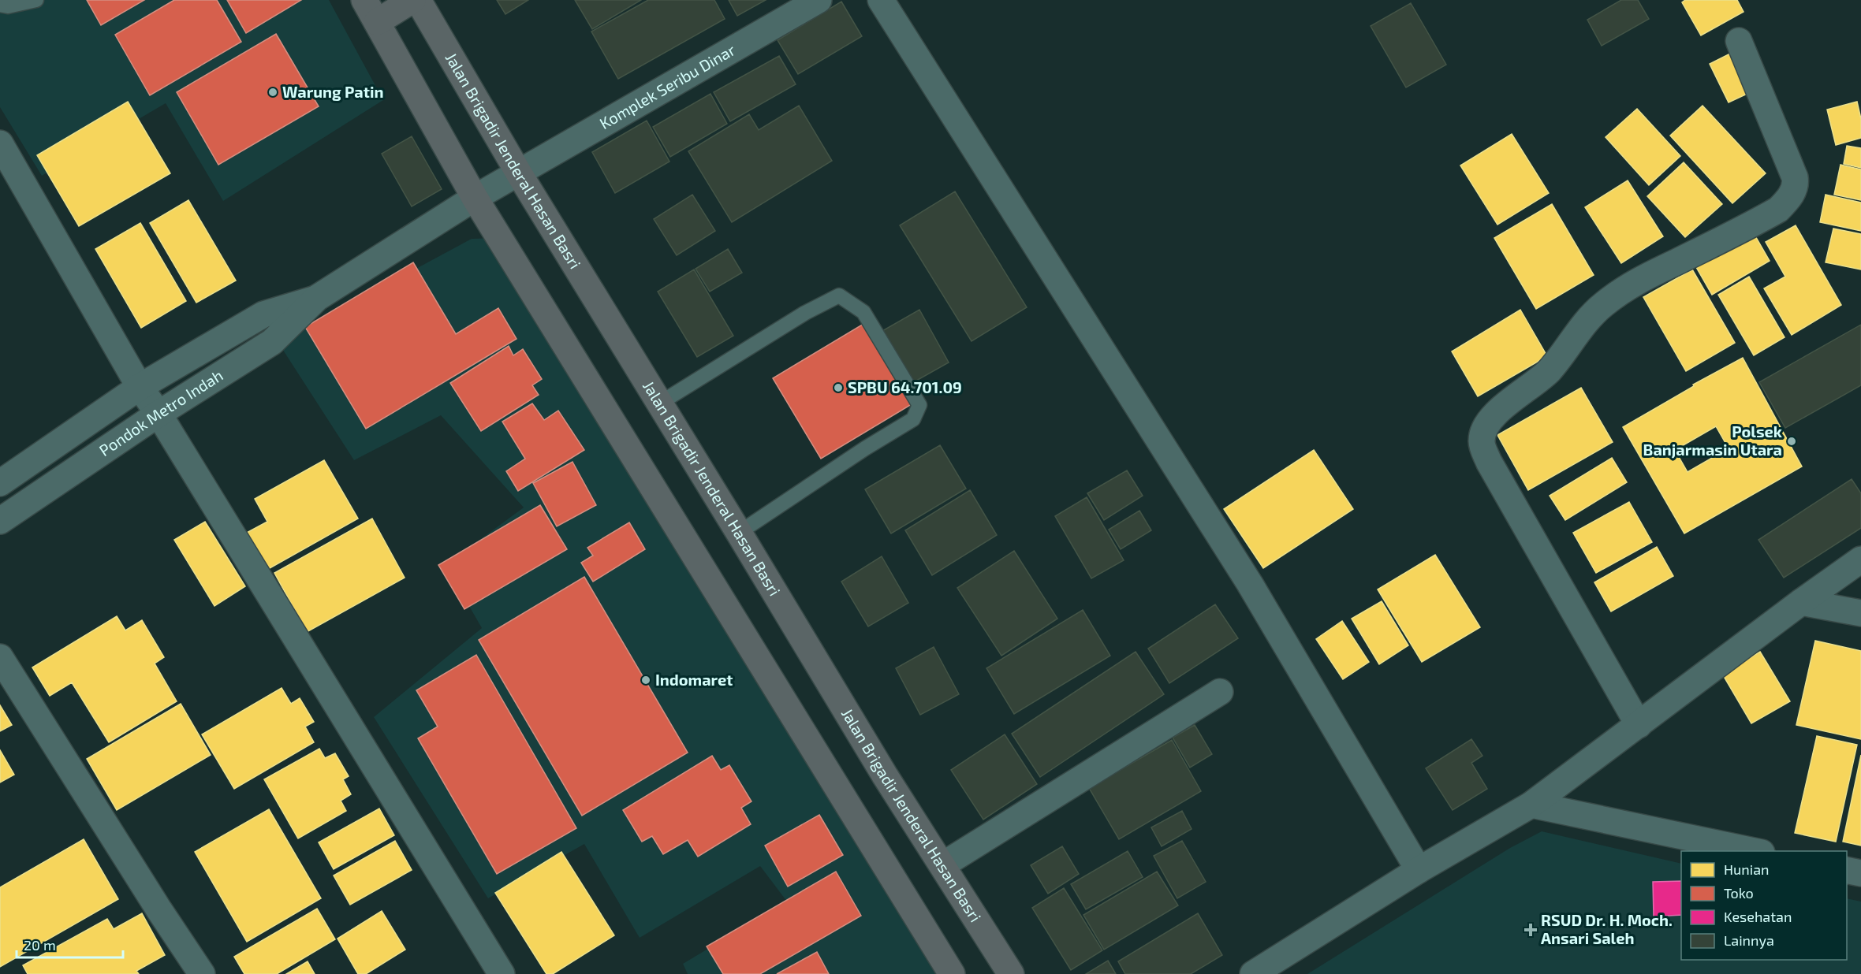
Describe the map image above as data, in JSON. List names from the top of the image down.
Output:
{
  "streets": {
    "highway": ["Jalan Brigadir Jenderal Hasan Basri"],
    "street": ["Komplek Seribu Dinar", "Pondok Metro Indah"]
  },
  "crossings": [
    ["Komplek Seribu Dinar", "Jalan Brigadir Jenderal Hasan Basri"],
    ["Komplek Seribu Dinar", "Pondok Metro Indah"]
  ],
  "places": {
    "other": [
      "Warung Patin",
      "SPBU 64.701.09",
      "Polsek Banjarmasin Utara",
      "Indomaret"
    ],
    "health": ["RSUD Dr. H. Moch. Ansari Saleh"]
  },
  "legend": [
    "Hunian",
    "Toko",
    "Kesehatan",
    "Lainnya"
  ],
  "scale_bar": "20 m"
}
